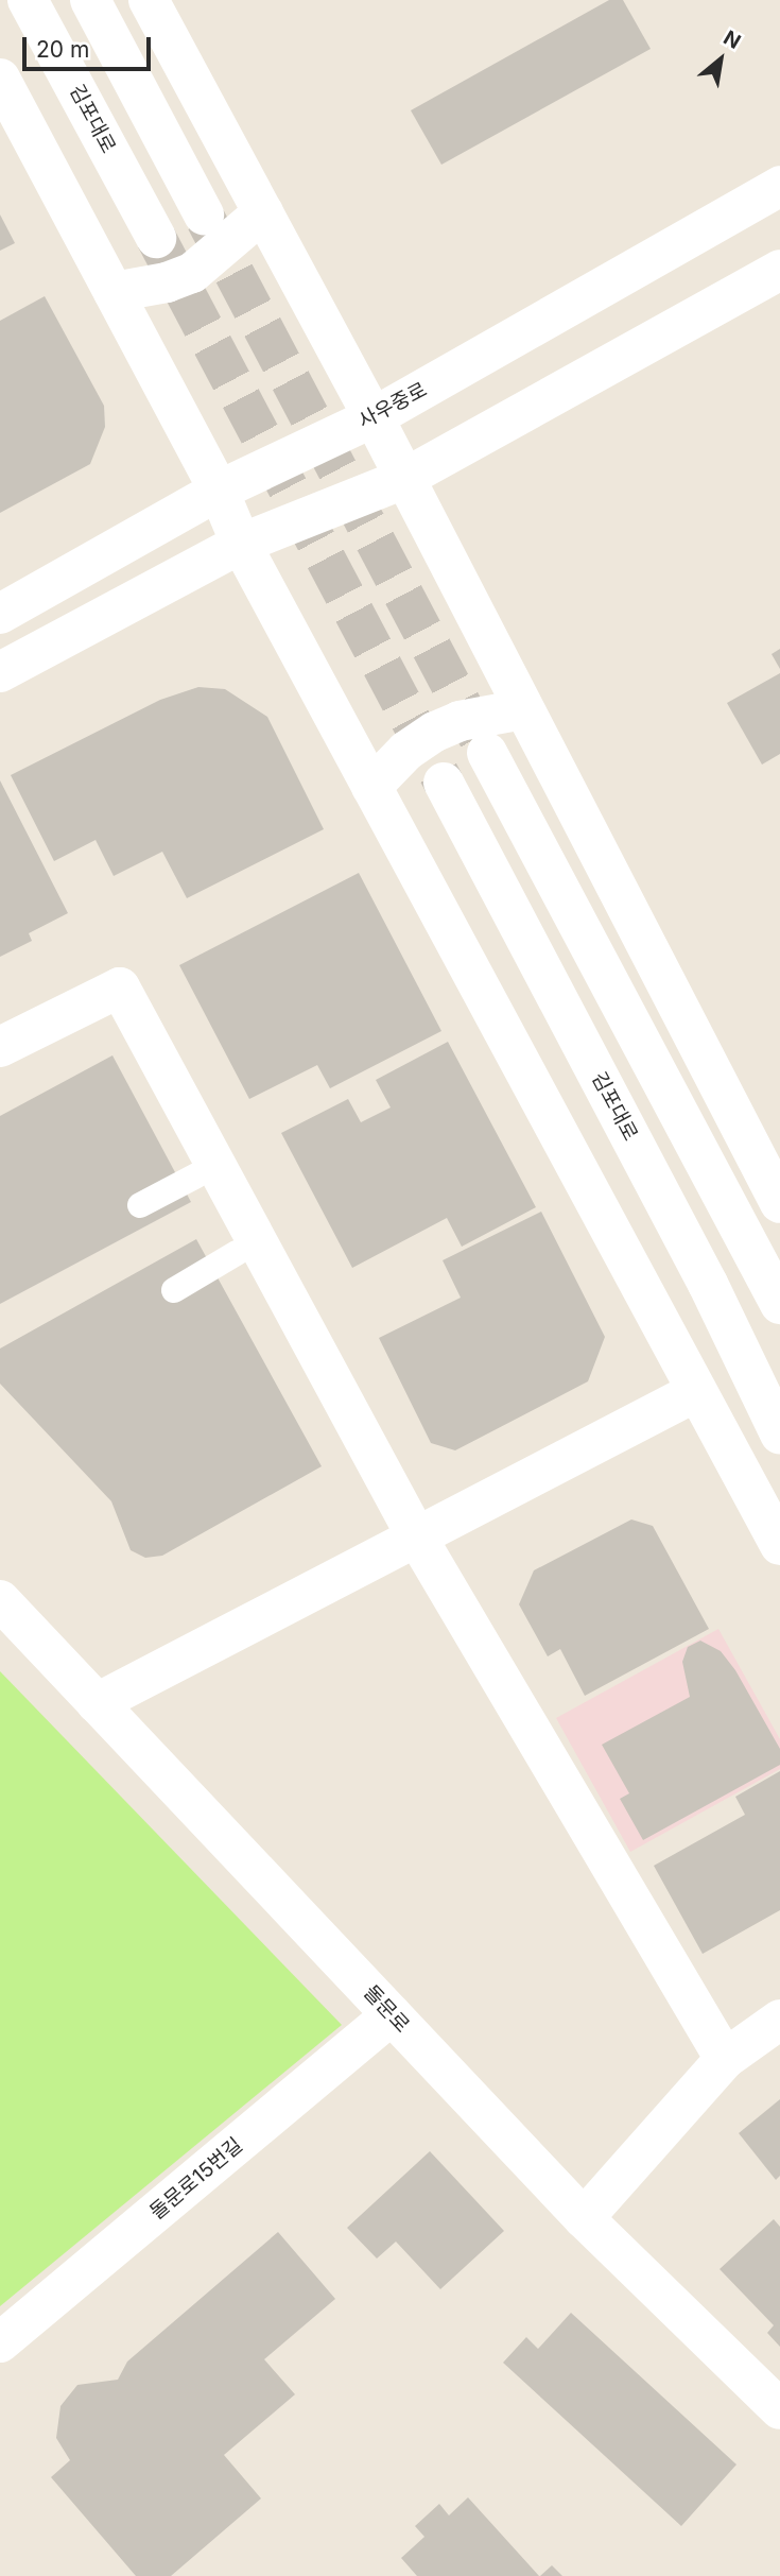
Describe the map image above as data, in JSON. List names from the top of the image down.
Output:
{
  "streets": {
    "street": [
      "김포대로",
      "사우중로",
      "돌문로",
      "돌문로15번길"
    ]
  },
  "crossings": [
    ["돌문로", "돌문로15번길"]
  ],
  "scale_bar": "20 m",
  "north": "top right"
}
